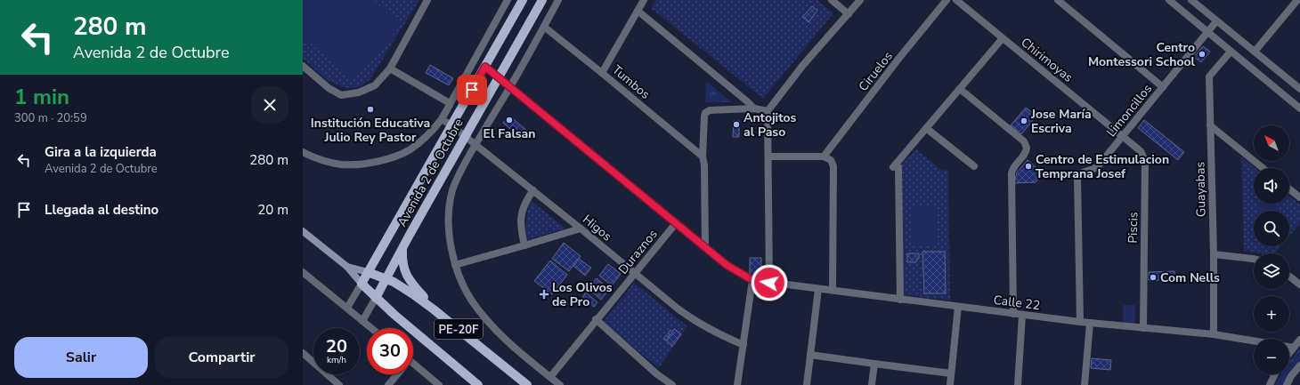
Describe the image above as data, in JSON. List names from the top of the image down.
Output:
{
  "streets": {
    "main road": ["Avenida 2 de Octubre", "PE-20F"],
    "street": [
      "Chirimoyas",
      "Ciruelos",
      "Tumbos",
      "Limoncillos",
      "Guayabas",
      "Higos",
      "Piscis",
      "Duraznos",
      "Calle 22"
    ]
  },
  "crossings": [
    ["Chirimoyas", "Limoncillos"],
    ["Chirimoyas", "Piscis"],
    ["Limoncillos", "Piscis"],
    ["Limoncillos", "Calle 22"],
    ["Avenida 2 de Octubre", "Higos"],
    ["Avenida 2 de Octubre", "PE-20F"],
    ["Guayabas", "Calle 22"],
    ["Higos", "Duraznos"],
    ["Piscis", "Calle 22"]
  ],
  "places": {
    "other": [
      "Centro Montessori School",
      "Institución Educativa Julio Rey Pastor",
      "El Falsan",
      "Jose María Escriva",
      "Antojitos al Paso",
      "Centro de Estimulacion Temprana Josef",
      "Com Nells"
    ],
    "health": ["Los Olivos de Pro"]
  },
  "north": "top left",
  "page": {
    "turn": ["280 m", "Avenida 2 de Octubre"],
    "heading": ["1 min", "300 m · 20:59"],
    "map_buttons": ["+", "−"],
    "list": [
      {
        "name": "Gira a la izquierda",
        "note": "Avenida 2 de Octubre",
        "value": "280 m"
      },
      {
        "name": "Llegada al destino",
        "value": "20 m"
      }
    ],
    "speed": "20 km/h",
    "limit": "30",
    "buttons": ["Salir", "Compartir"]
  }
}
